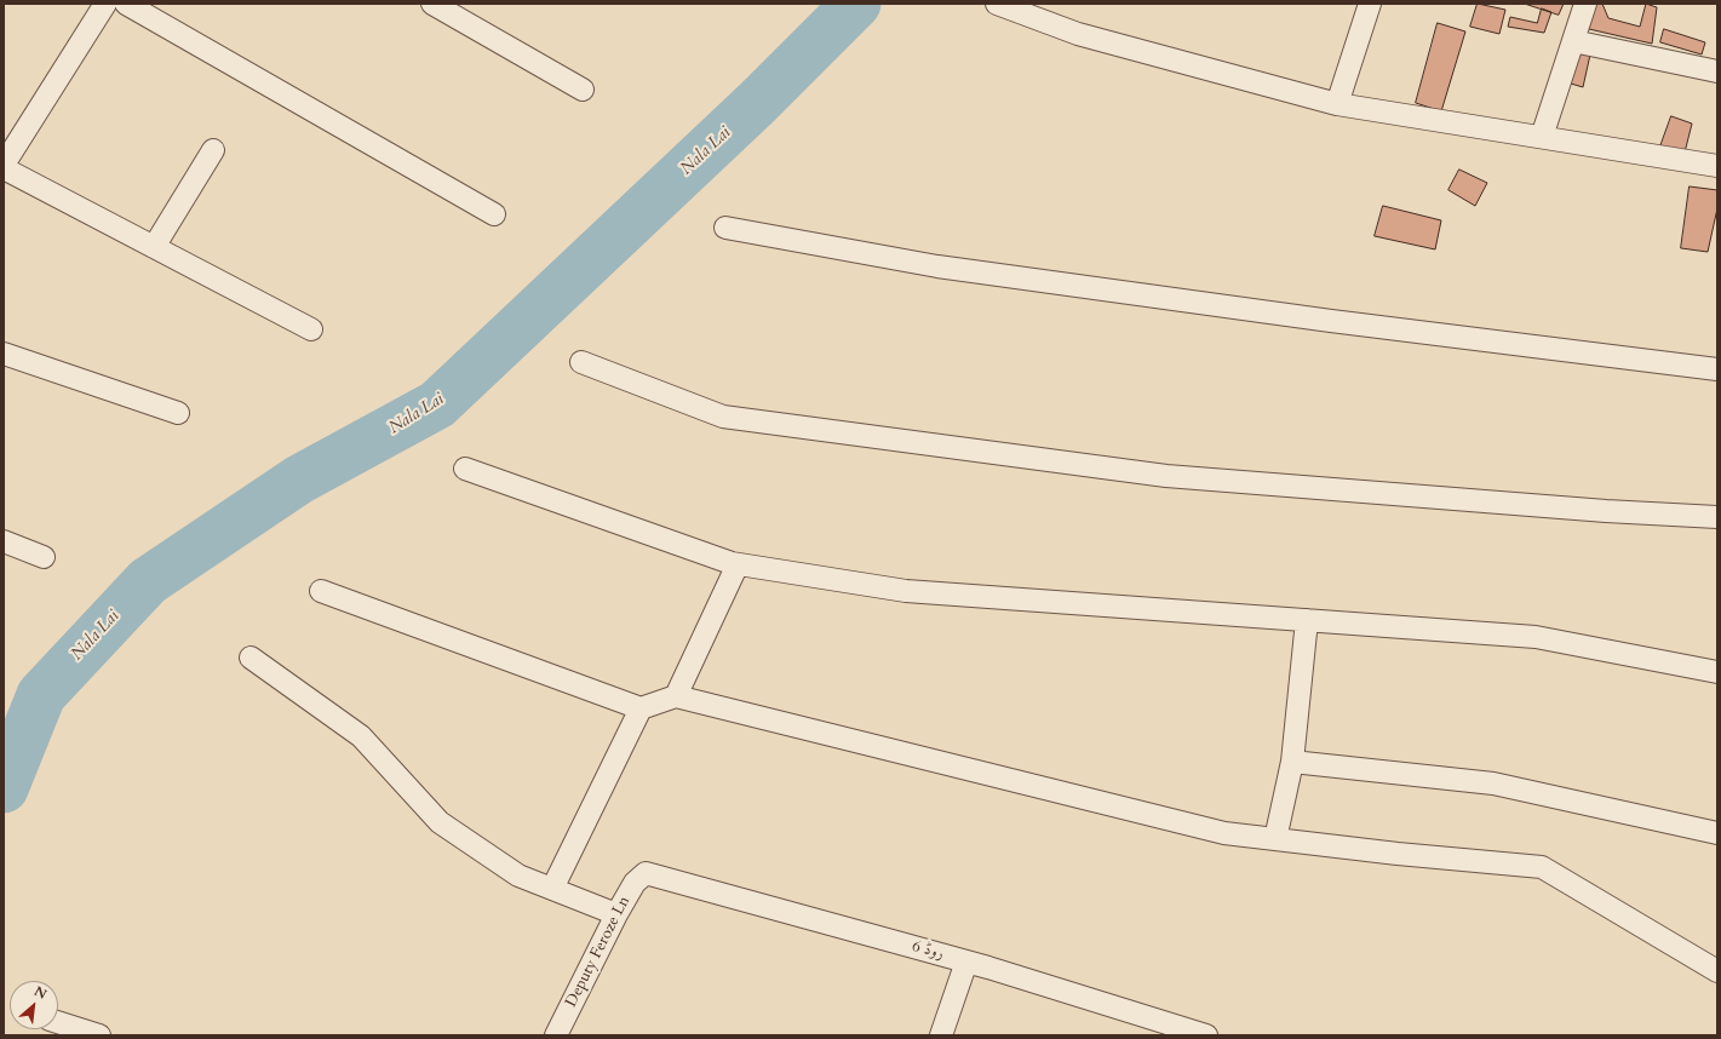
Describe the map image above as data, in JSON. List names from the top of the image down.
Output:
{
  "streets": {
    "street": ["روڈ 6", "Deputy Feroze Ln"]
  },
  "crossings": [
    ["روڈ 6", "Deputy Feroze Ln"]
  ],
  "water": ["Nala Lai"],
  "north": "top right"
}
